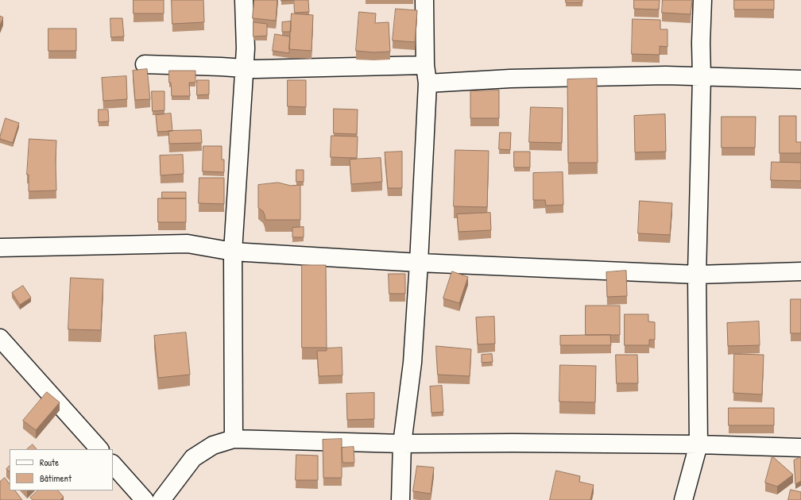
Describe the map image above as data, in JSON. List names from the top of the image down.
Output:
{
  "legend": ["Route", "Bâtiment"]
}
